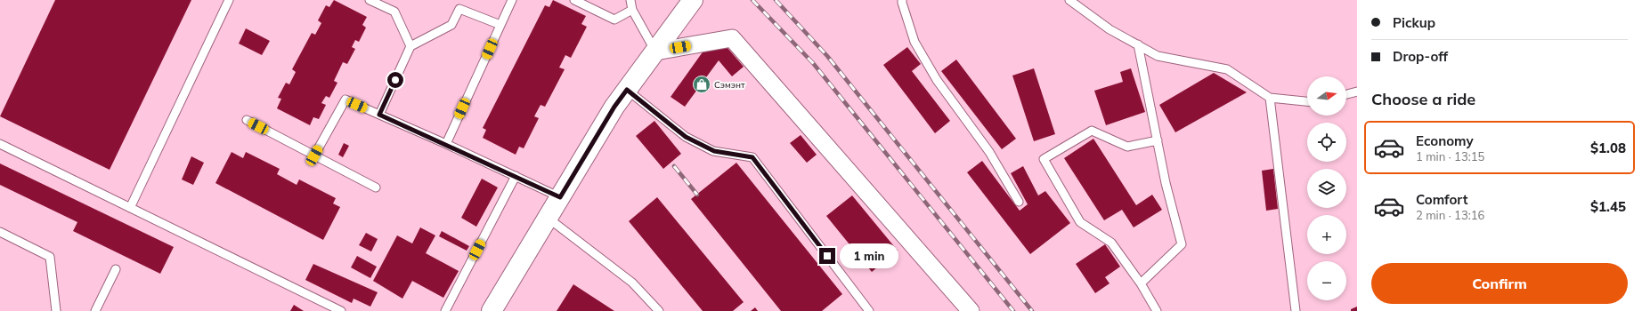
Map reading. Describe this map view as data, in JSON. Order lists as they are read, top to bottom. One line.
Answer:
{"places":{"shop":["Сэмэнт"]},"north":"right","page":{"banner":["Pickup","Drop-off"],"map_buttons":["+","−"],"heading":"Choose a ride","list":[{"name":"Economy","note":"1 min · 13:15","value":"$1.08"},{"name":"Comfort","note":"2 min · 13:16","value":"$1.45"}],"bubble":"1 min","buttons":"Confirm"}}
